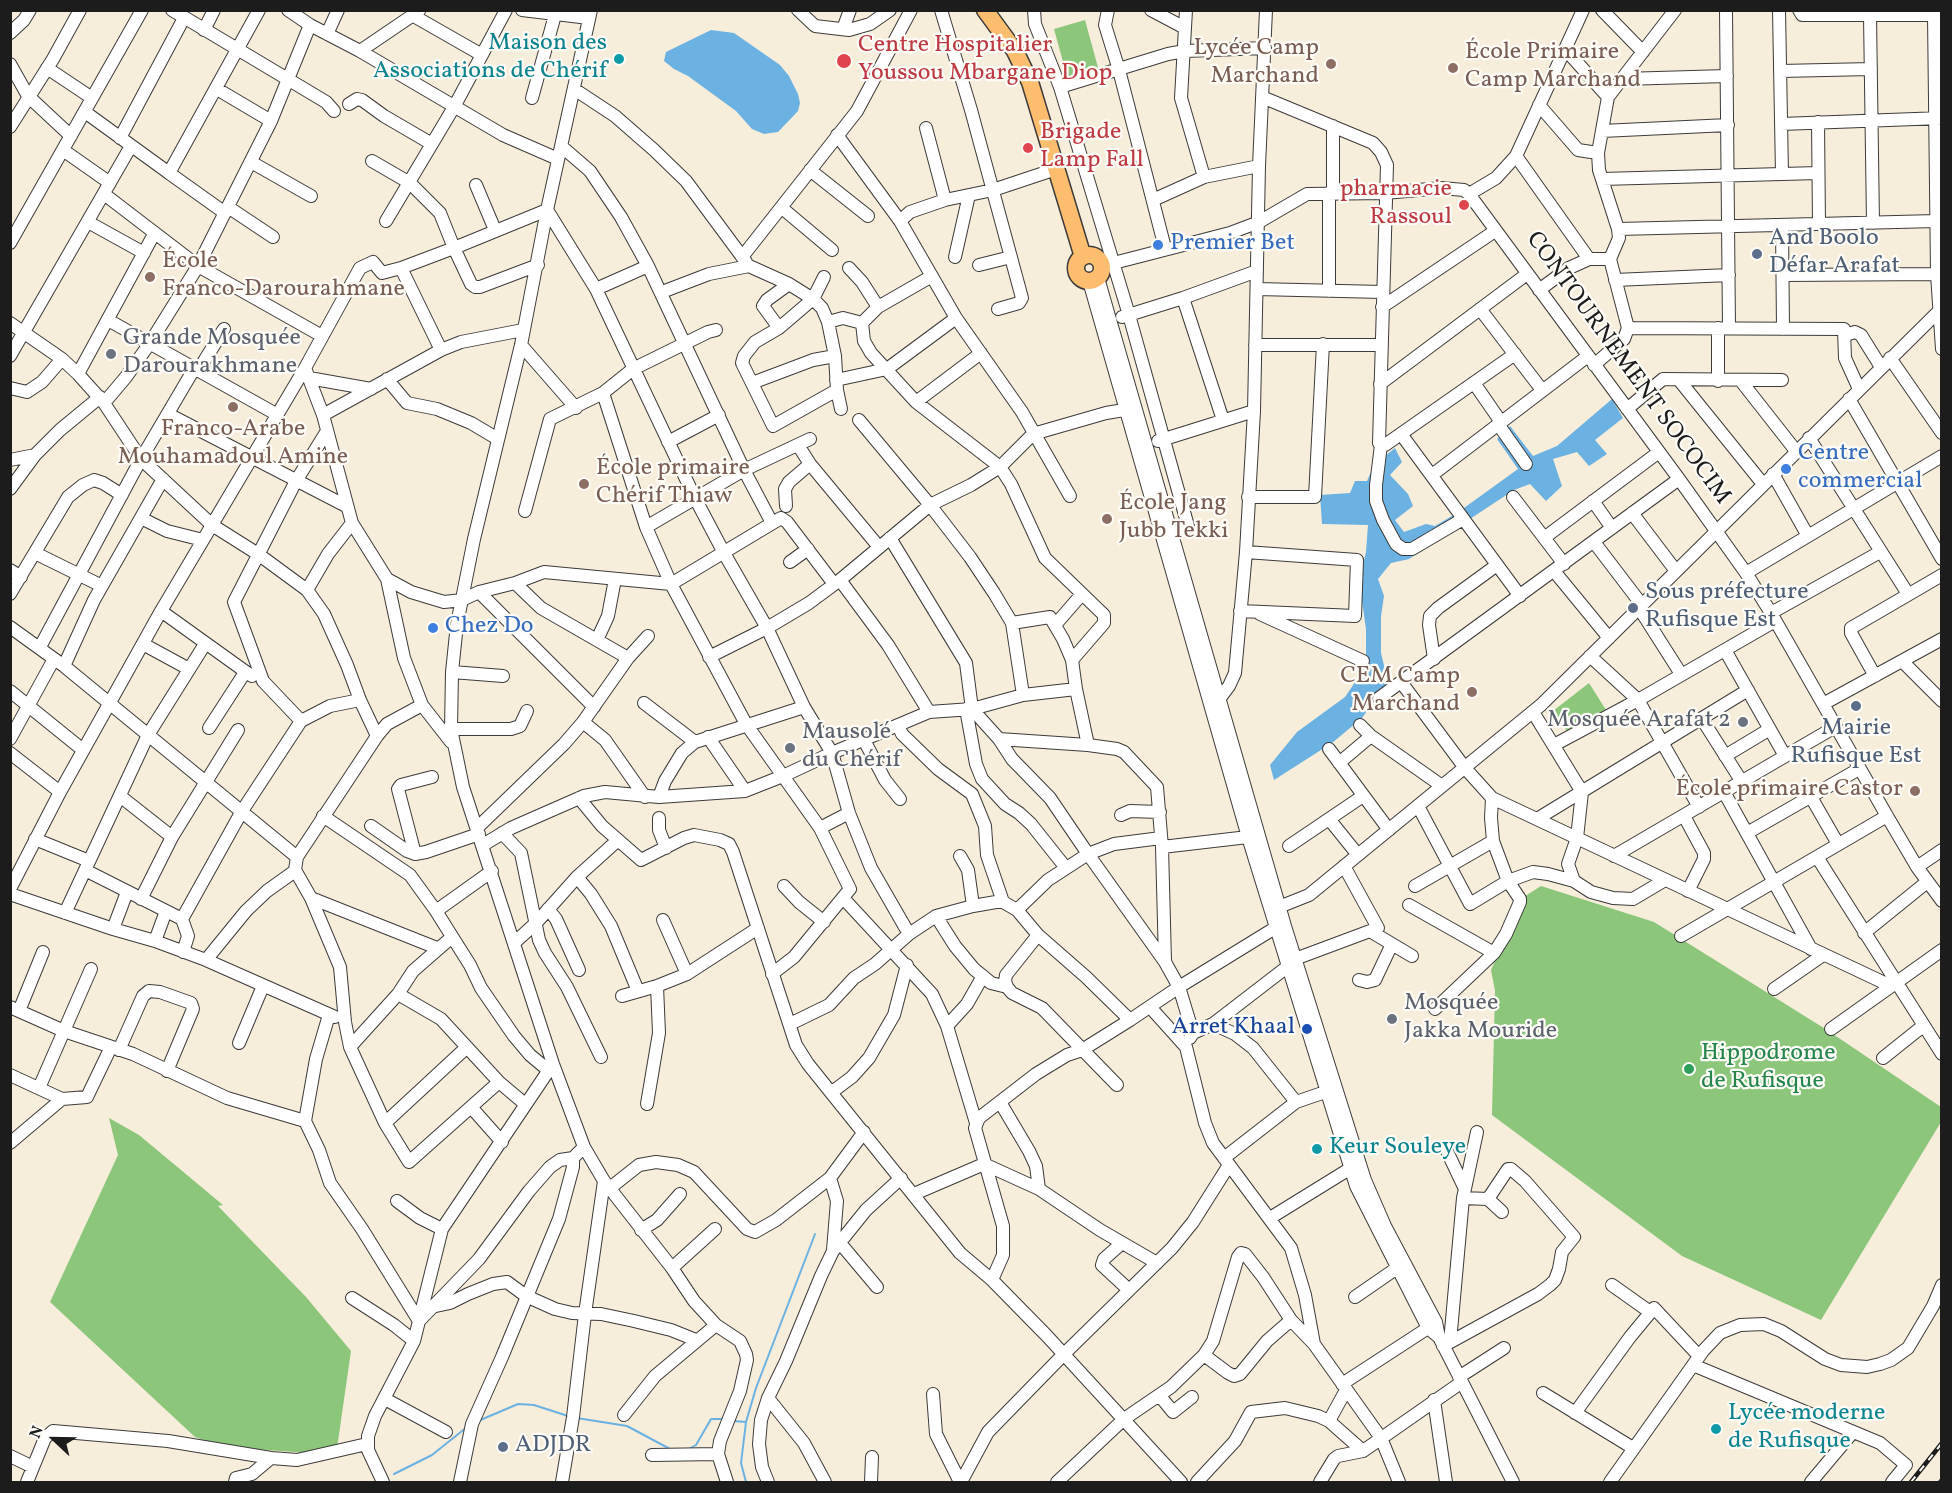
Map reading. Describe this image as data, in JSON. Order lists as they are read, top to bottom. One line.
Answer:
{"streets":{"street":["CONTOURNEMENT SOCOCIM"]},"places":["Maison des Associations de Chérif","Centre Hospitalier Youssou Mbargane Diop","Lycée Camp Marchand","École Primaire Camp Marchand","Brigade Lamp Fall","pharmacie Rassoul","Premier Bet","And Boolo Défar Arafat","École Franco-Darourahmane","Grande Mosquée Darourakhmane","Franco-Arabe Mouhamadoul Amine","Centre commercial","École primaire Chérif Thiaw","École Jang Jubb Tekki","Sous préfecture Rufisque Est","Chez Do","CEM Camp Marchand","Mairie Rufisque Est","Mosquée Arafat 2","Mausolé du Chérif","École primaire Castor","Mosquée Jakka Mouride","Arret Khaal","Hippodrome de Rufisque","Keur Souleye","Lycée moderne de Rufisque","ADJDR"],"north":"left"}
